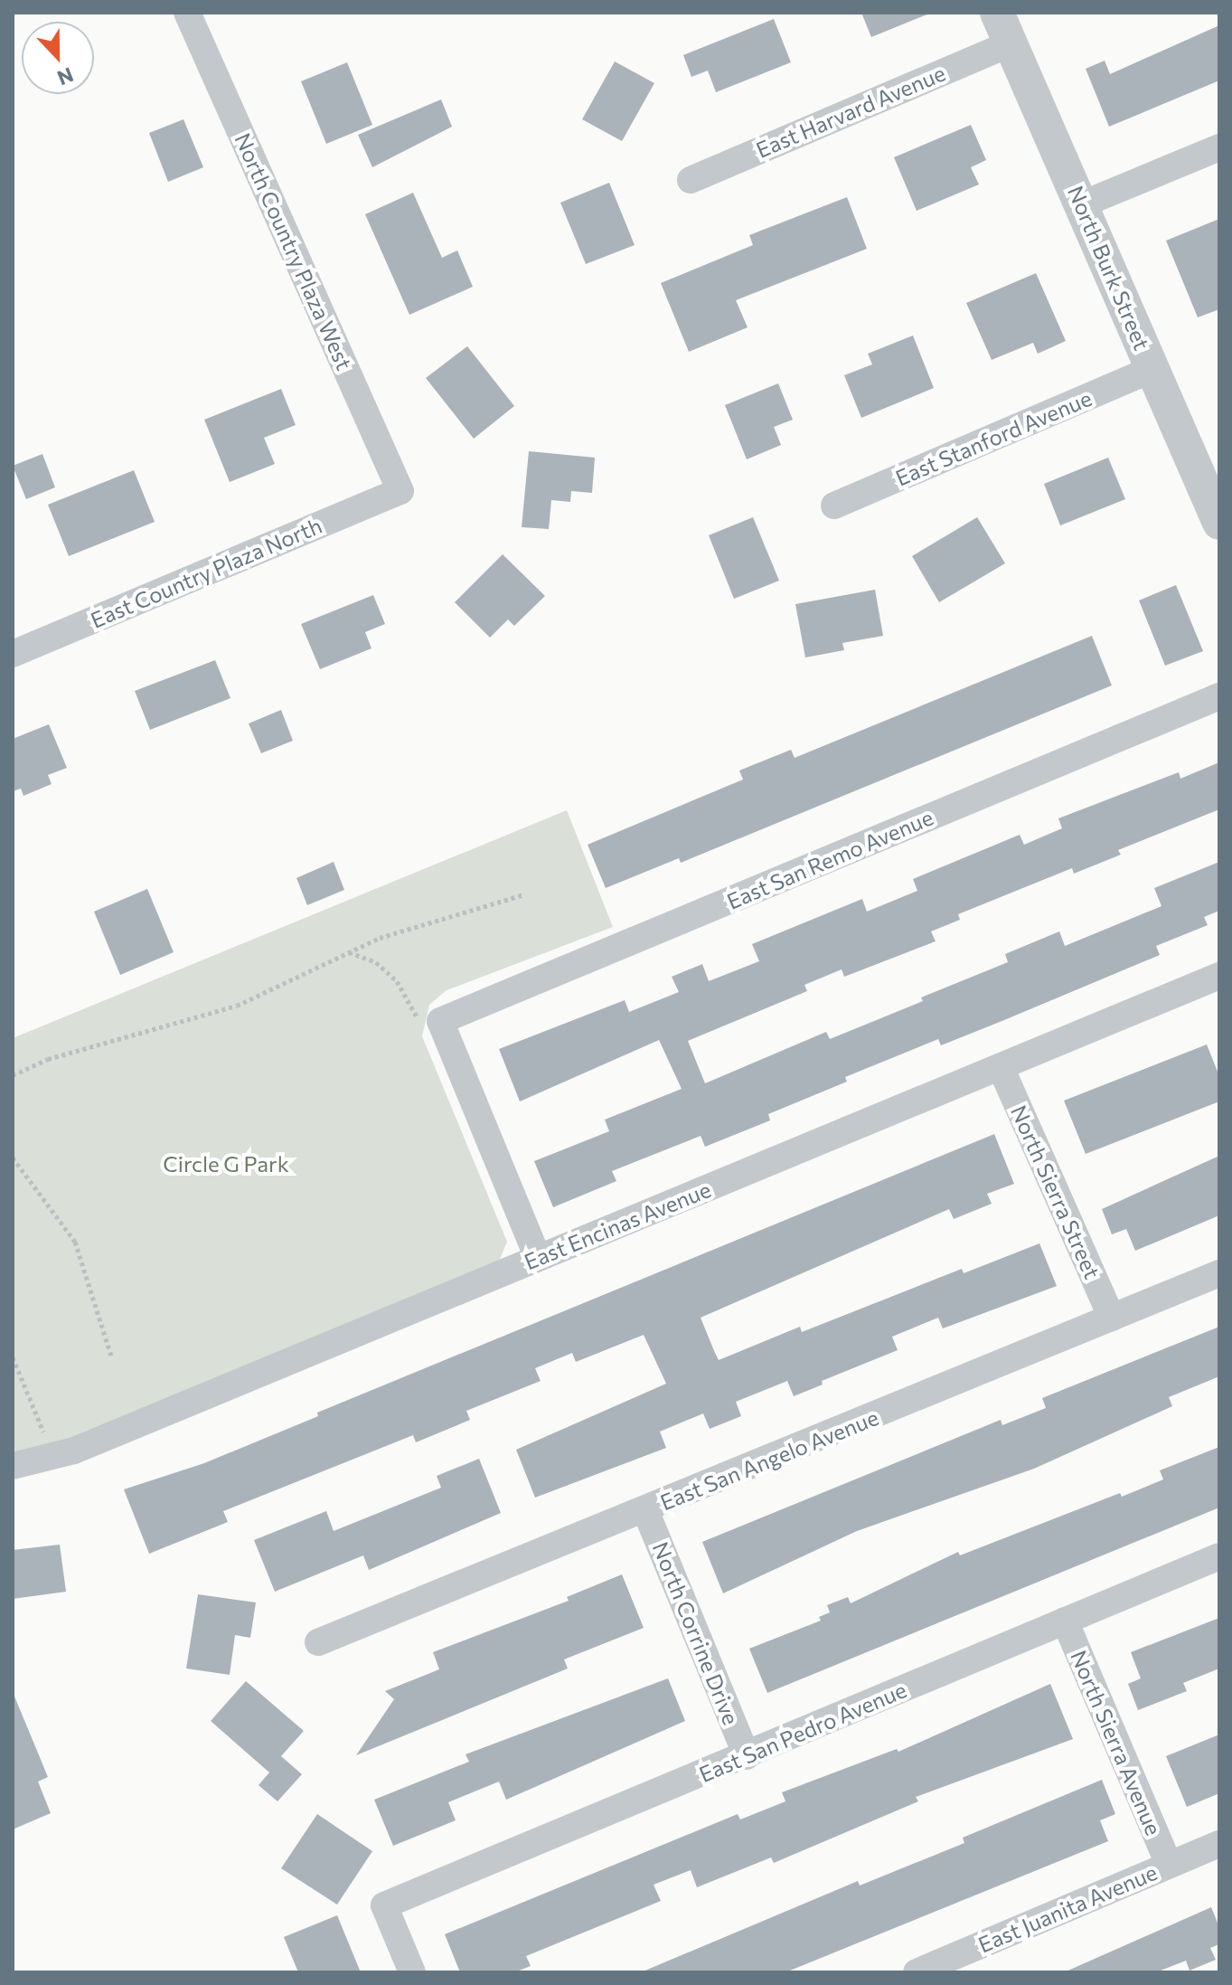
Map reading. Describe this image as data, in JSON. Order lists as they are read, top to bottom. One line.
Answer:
{"streets":{"street":["East Harvard Avenue","North Country Plaza West","North Burk Street","East Stanford Avenue","East Country Plaza North","East San Remo Avenue","North Sierra Street","East Encinas Avenue","East San Angelo Avenue","North Corrine Drive","East San Pedro Avenue","North Sierra Avenue","East Juanita Avenue"]},"crossings":[["East Harvard Avenue","North Burk Street"],["North Country Plaza West","East Country Plaza North"],["North Burk Street","East Stanford Avenue"],["North Sierra Street","East Encinas Avenue"],["North Sierra Street","East San Angelo Avenue"],["East San Angelo Avenue","North Corrine Drive"],["North Corrine Drive","East San Pedro Avenue"],["East San Pedro Avenue","North Sierra Avenue"],["North Sierra Avenue","East Juanita Avenue"]],"parks":["Circle G Park"],"north":"bottom"}
